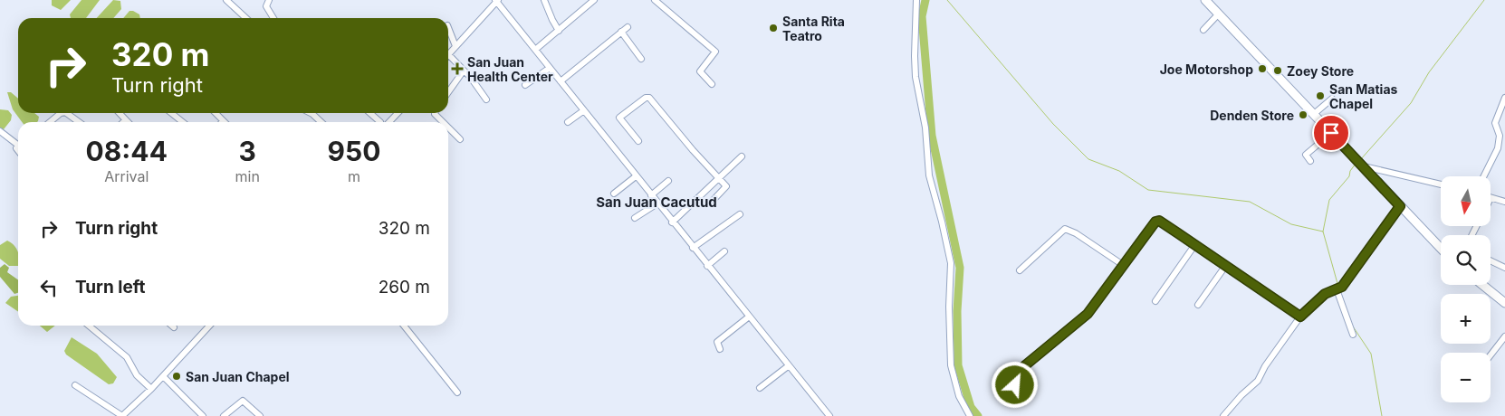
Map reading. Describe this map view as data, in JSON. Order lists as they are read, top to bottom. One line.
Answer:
{"districts":["San Juan Cacutud"],"places":{"other":["Santa Rita Teatro","Joe Motorshop","Zoey Store","San Matias Chapel","Denden Store","San Juan Chapel"],"health":["San Juan Health Center"]},"north":"bottom","page":{"turn":["320 m","Turn right"],"eta":["08:44","Arrival","3","min","950","m"],"map_buttons":["+","−"],"list":[{"name":"Turn right","value":"320 m"},{"name":"Turn left","value":"260 m"}]}}
